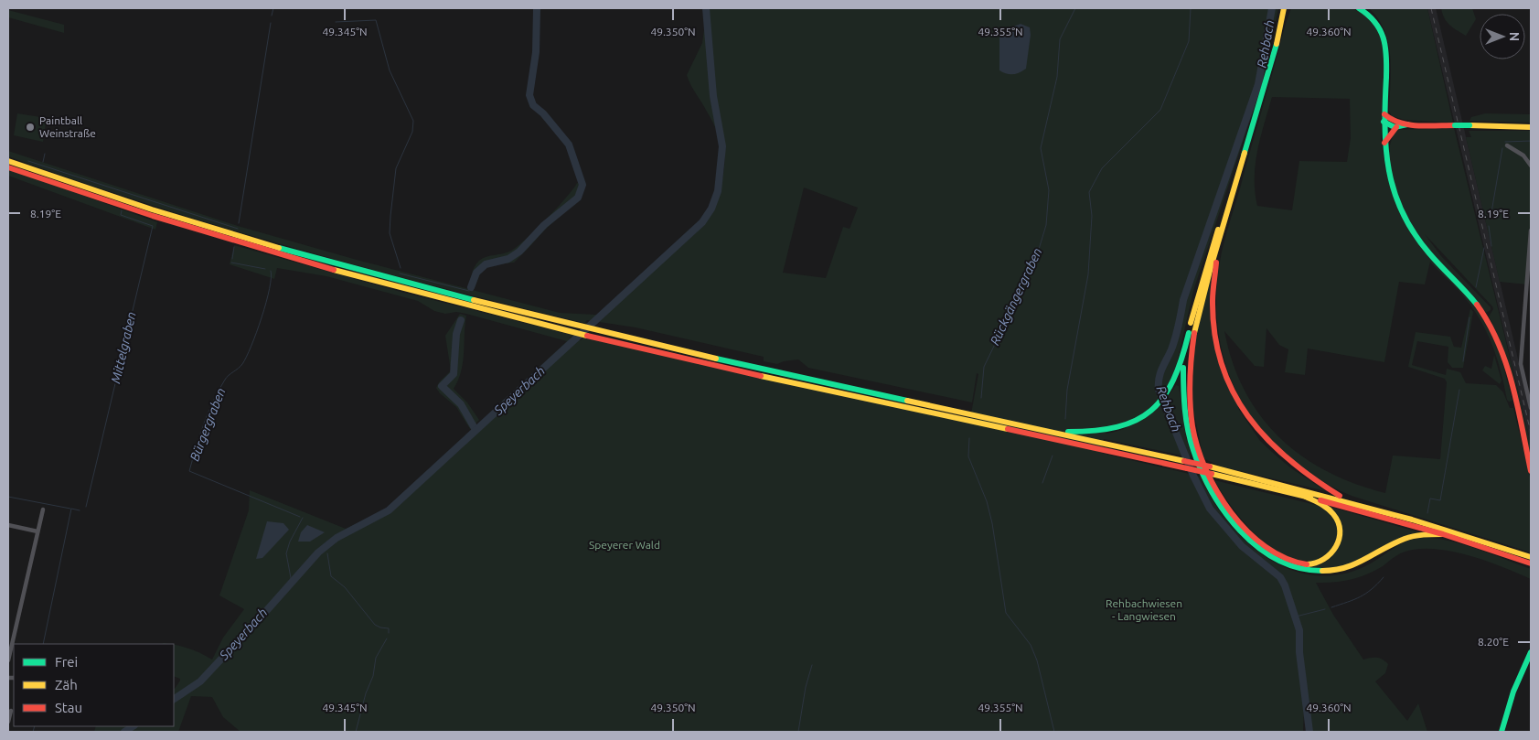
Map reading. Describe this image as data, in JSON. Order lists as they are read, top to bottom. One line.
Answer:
{"water":["Rehbach","Rückgängergraben","Mittelgraben","Speyerbach","Bürgergraben"],"parks":["Speyerer Wald","Rehbachwiesen - Langwiesen"],"places":["Paintball Weinstraße"],"legend":["Frei","Zäh","Stau"],"north":"right","coordinates":["49.345°N","49.350°N","49.355°N","49.360°N","8.19°E","8.20°E"]}
